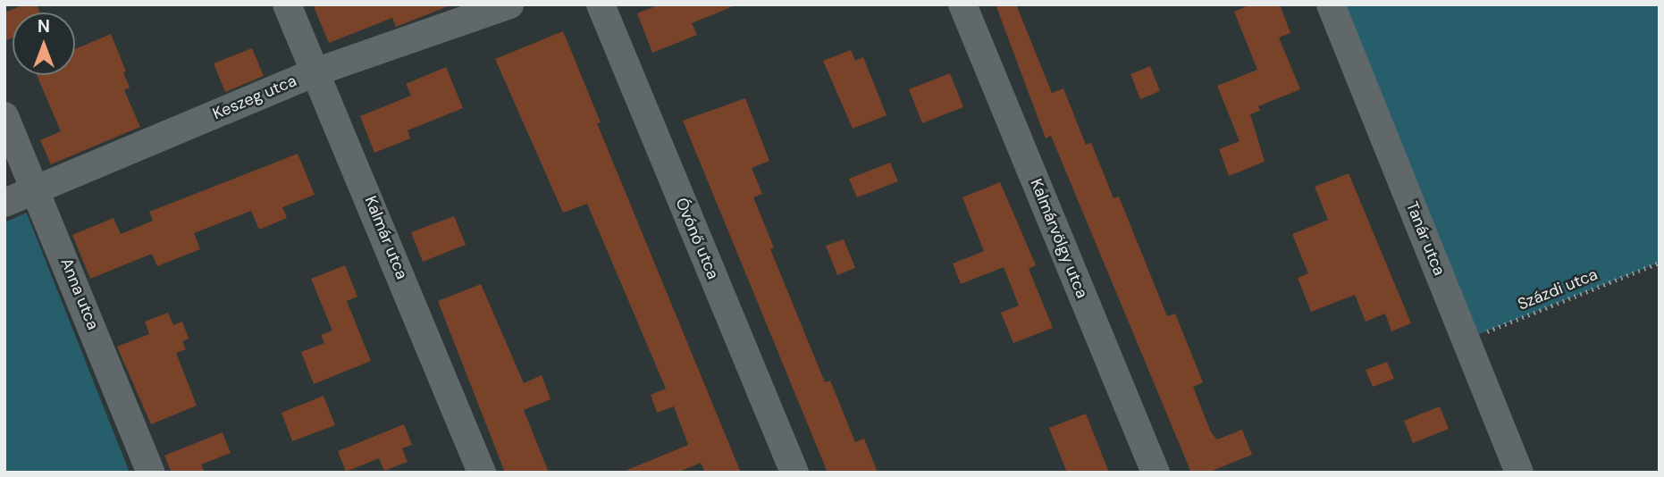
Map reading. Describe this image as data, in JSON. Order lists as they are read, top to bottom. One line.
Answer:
{"streets":{"street":["Keszeg utca","Kalmár utca","Óvónő utca","Kalmárvölgy utca","Tanár utca","Anna utca"],"path":["Százdi utca"]},"crossings":[["Keszeg utca","Kalmár utca"],["Keszeg utca","Anna utca"],["Tanár utca","Százdi utca"]],"north":"top"}
